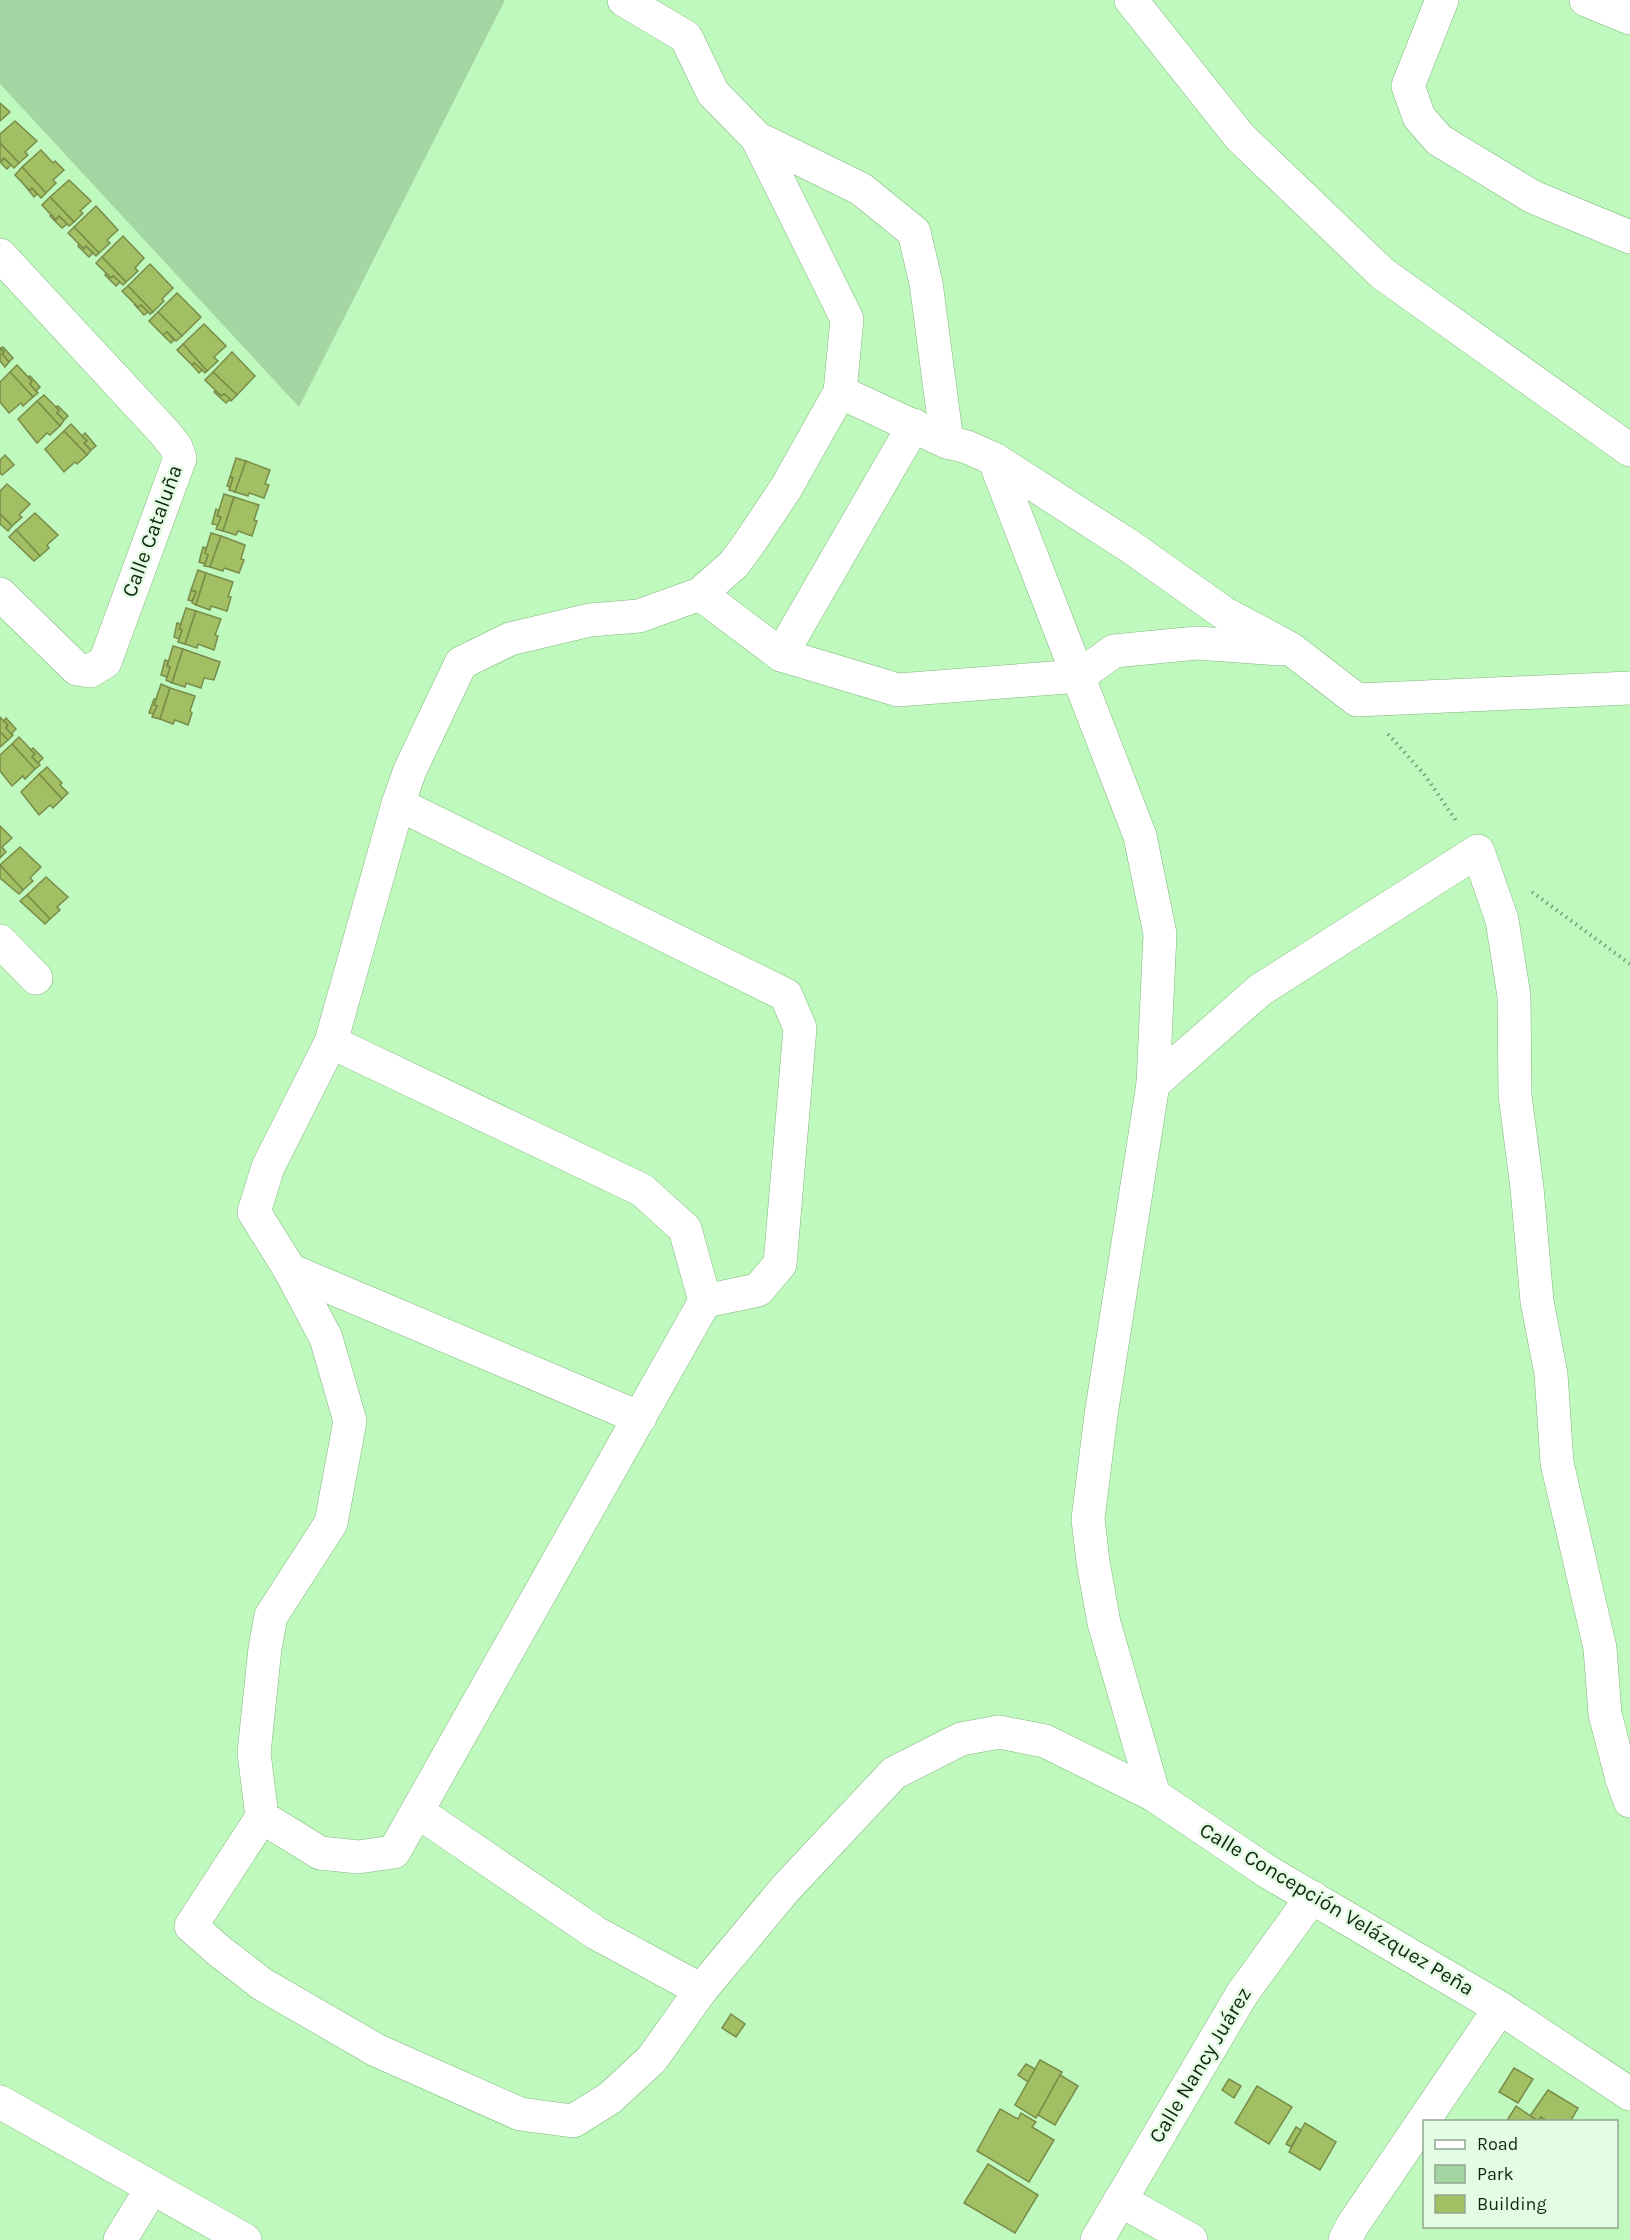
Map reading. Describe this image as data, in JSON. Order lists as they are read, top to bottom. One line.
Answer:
{"streets":{"street":["Calle Cataluña","Calle Concepción Velázquez Peña","Calle Nancy Juárez"]},"crossings":[["Calle Concepción Velázquez Peña","Calle Nancy Juárez"]],"legend":["Road","Park","Building"]}
